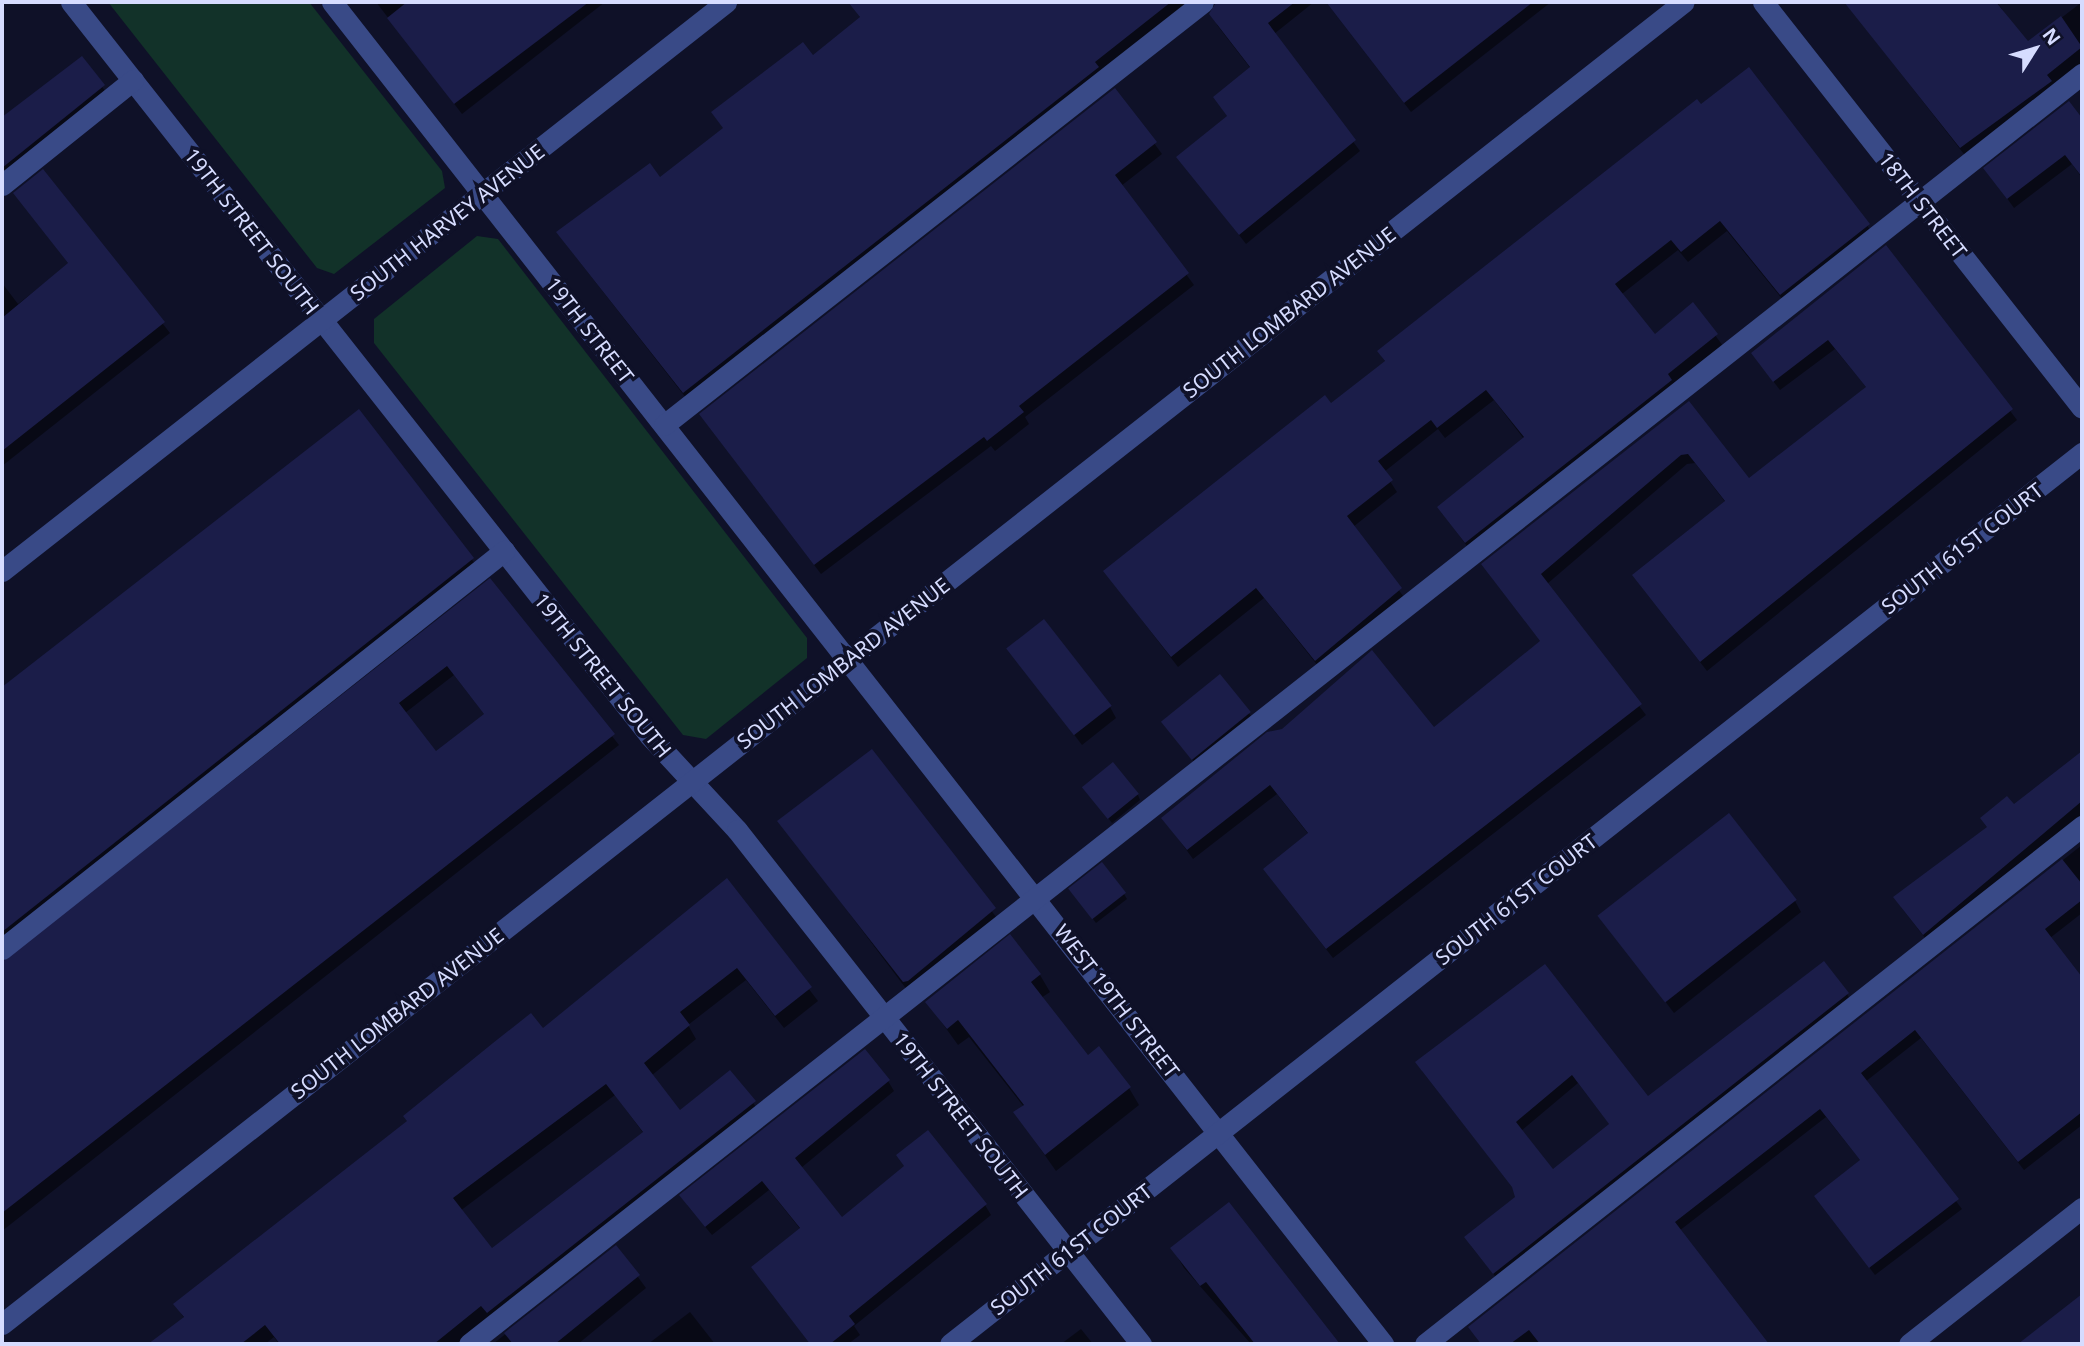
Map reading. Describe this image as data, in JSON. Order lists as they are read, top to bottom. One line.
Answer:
{"streets":{"street":["18TH STREET","SOUTH HARVEY AVENUE","19TH STREET SOUTH","SOUTH LOMBARD AVENUE","19TH STREET","SOUTH 61ST COURT","WEST 19TH STREET"]},"crossings":[["SOUTH HARVEY AVENUE","19TH STREET SOUTH"],["SOUTH HARVEY AVENUE","19TH STREET"],["19TH STREET SOUTH","SOUTH LOMBARD AVENUE"],["19TH STREET SOUTH","SOUTH 61ST COURT"],["SOUTH LOMBARD AVENUE","19TH STREET"],["SOUTH LOMBARD AVENUE","WEST 19TH STREET"],["19TH STREET","WEST 19TH STREET"],["SOUTH 61ST COURT","WEST 19TH STREET"]],"north":"top right"}
